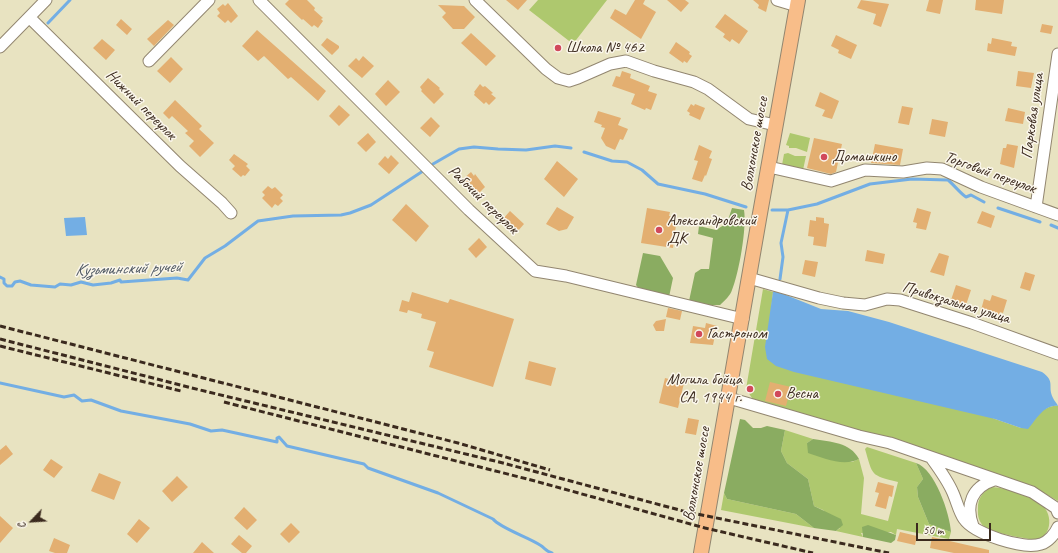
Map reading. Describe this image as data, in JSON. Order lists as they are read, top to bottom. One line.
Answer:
{"streets":{"main road":["Волхонское шоссе"],"street":["Нижний переулок","Парковая улица","Торговый переулок","Рабочий переулок","Привокзальная улица"]},"crossings":[["Парковая улица","Торговый переулок"],["Волхонское шоссе","Торговый переулок"],["Волхонское шоссе","Рабочий переулок"],["Волхонское шоссе","Привокзальная улица"]],"water":["Кузьминский ручей"],"places":["Школа № 462","Домашкино","Александровский ДК","Гастроном","Могила бойца СА, 1944 г.","Весна"],"scale_bar":"50 m","north":"bottom left"}
